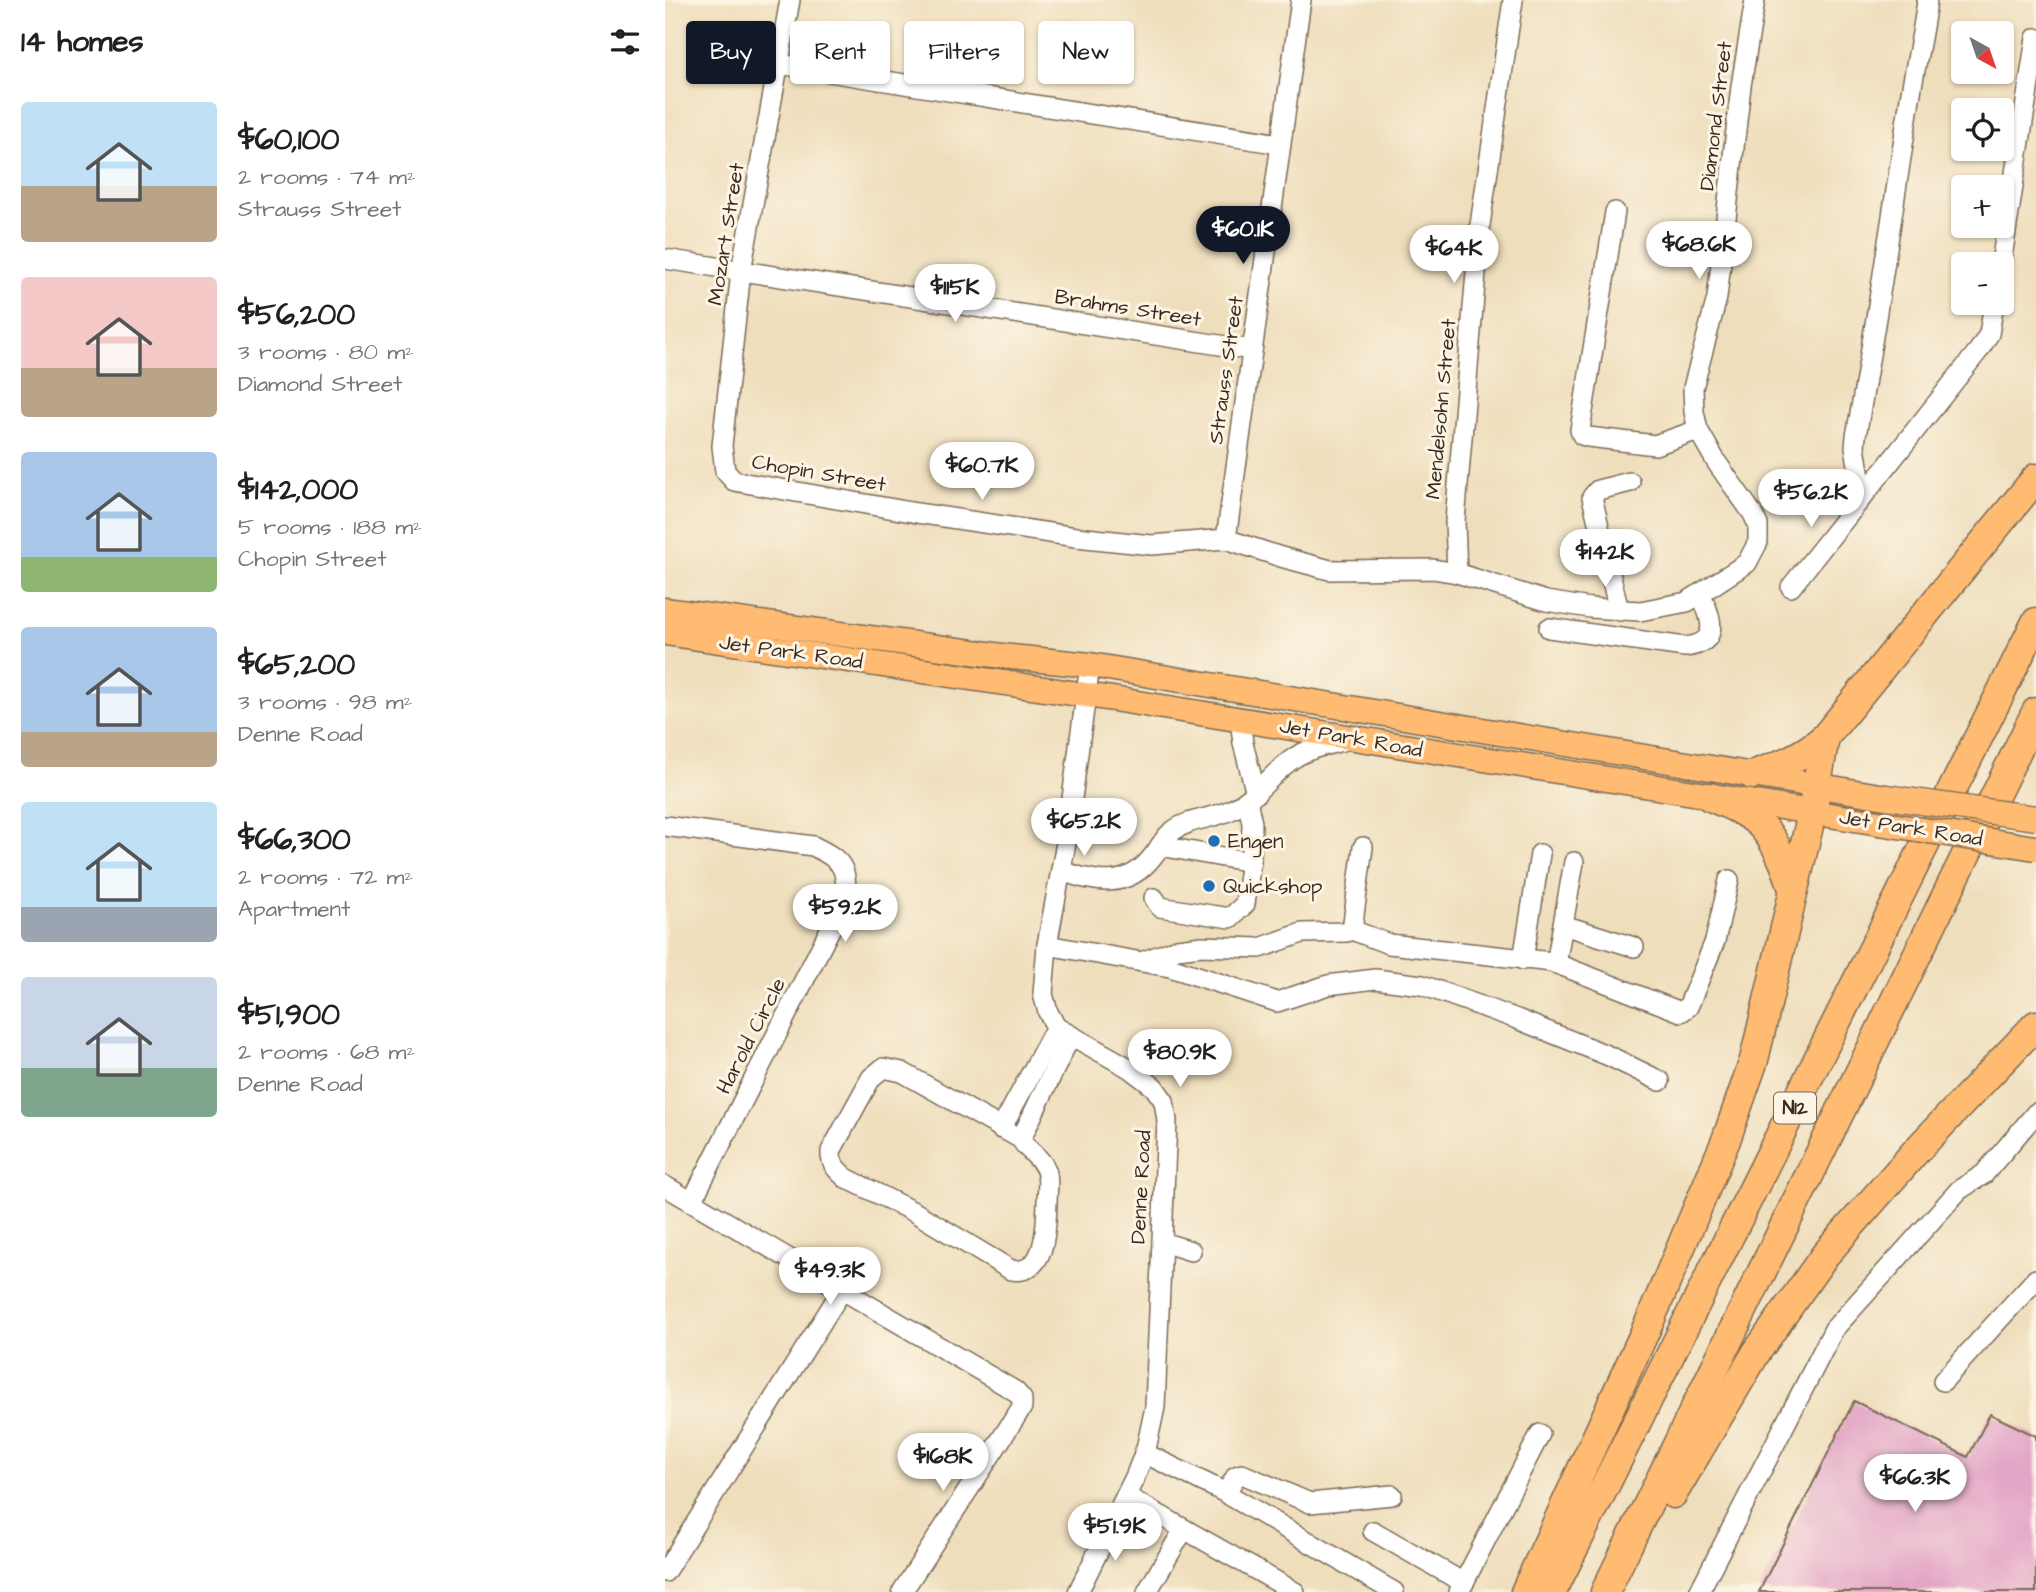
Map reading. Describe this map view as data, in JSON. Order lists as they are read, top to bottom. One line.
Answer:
{"streets":{"highway":["N12"],"main road":["Jet Park Road"],"street":["Diamond Street","Mozart Street","Brahms Street","Strauss Street","Mendelsohn Street","Chopin Street","Harold Circle","Denne Road"]},"crossings":[["Diamond Street","Chopin Street"],["Mozart Street","Brahms Street"],["Mozart Street","Chopin Street"],["Brahms Street","Strauss Street"],["Strauss Street","Chopin Street"],["Mendelsohn Street","Chopin Street"]],"places":["Engen","Quickshop"],"north":"bottom right","page":{"heading":"14 homes","map_buttons":["+","−"],"chip":["Buy","Rent","Filters","New"],"list":[{"name":"$60,100","note":"2 rooms · 74 m² · Strauss Street"},{"name":"$56,200","note":"3 rooms · 80 m² · Diamond Street"},{"name":"$142,000","note":"5 rooms · 188 m² · Chopin Street"},{"name":"$65,200","note":"3 rooms · 98 m² · Denne Road"},{"name":"$66,300","note":"2 rooms · 72 m² · Apartment"},{"name":"$51,900","note":"2 rooms · 68 m² · Denne Road"}],"price":["$60.1K","$68.6K","$64K","$115K","$60.7K","$56.2K","$142K","$65.2K","$59.2K","$80.9K","$49.3K","$168K","$66.3K","$51.9K"]}}
